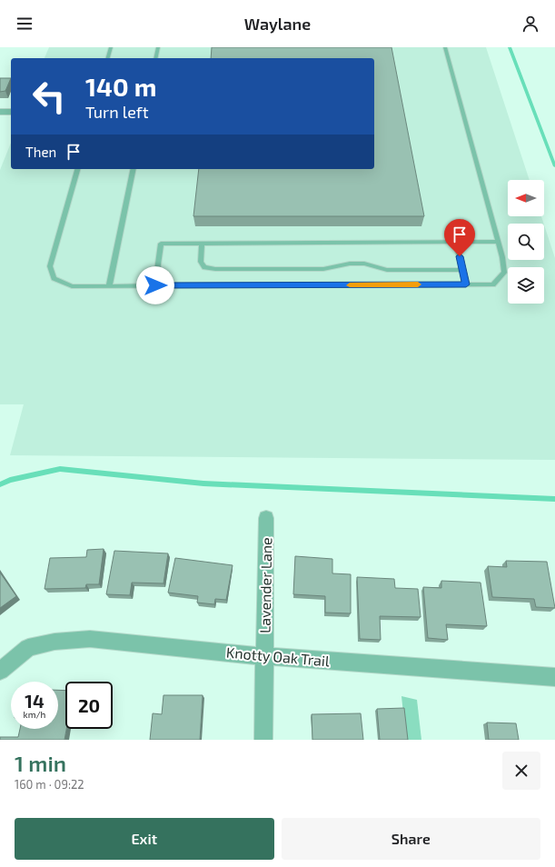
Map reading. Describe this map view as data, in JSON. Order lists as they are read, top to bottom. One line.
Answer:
{"streets":{"street":["Lavender Lane","Knotty Oak Trail"]},"crossings":[["Lavender Lane","Knotty Oak Trail"]],"north":"left","page":{"header":"Waylane","turn":["140 m","Turn left"],"then":"Then","speed":"14 km/h","limit":"20","heading":["1 min","160 m · 09:22"],"buttons":["Exit","Share"]}}
